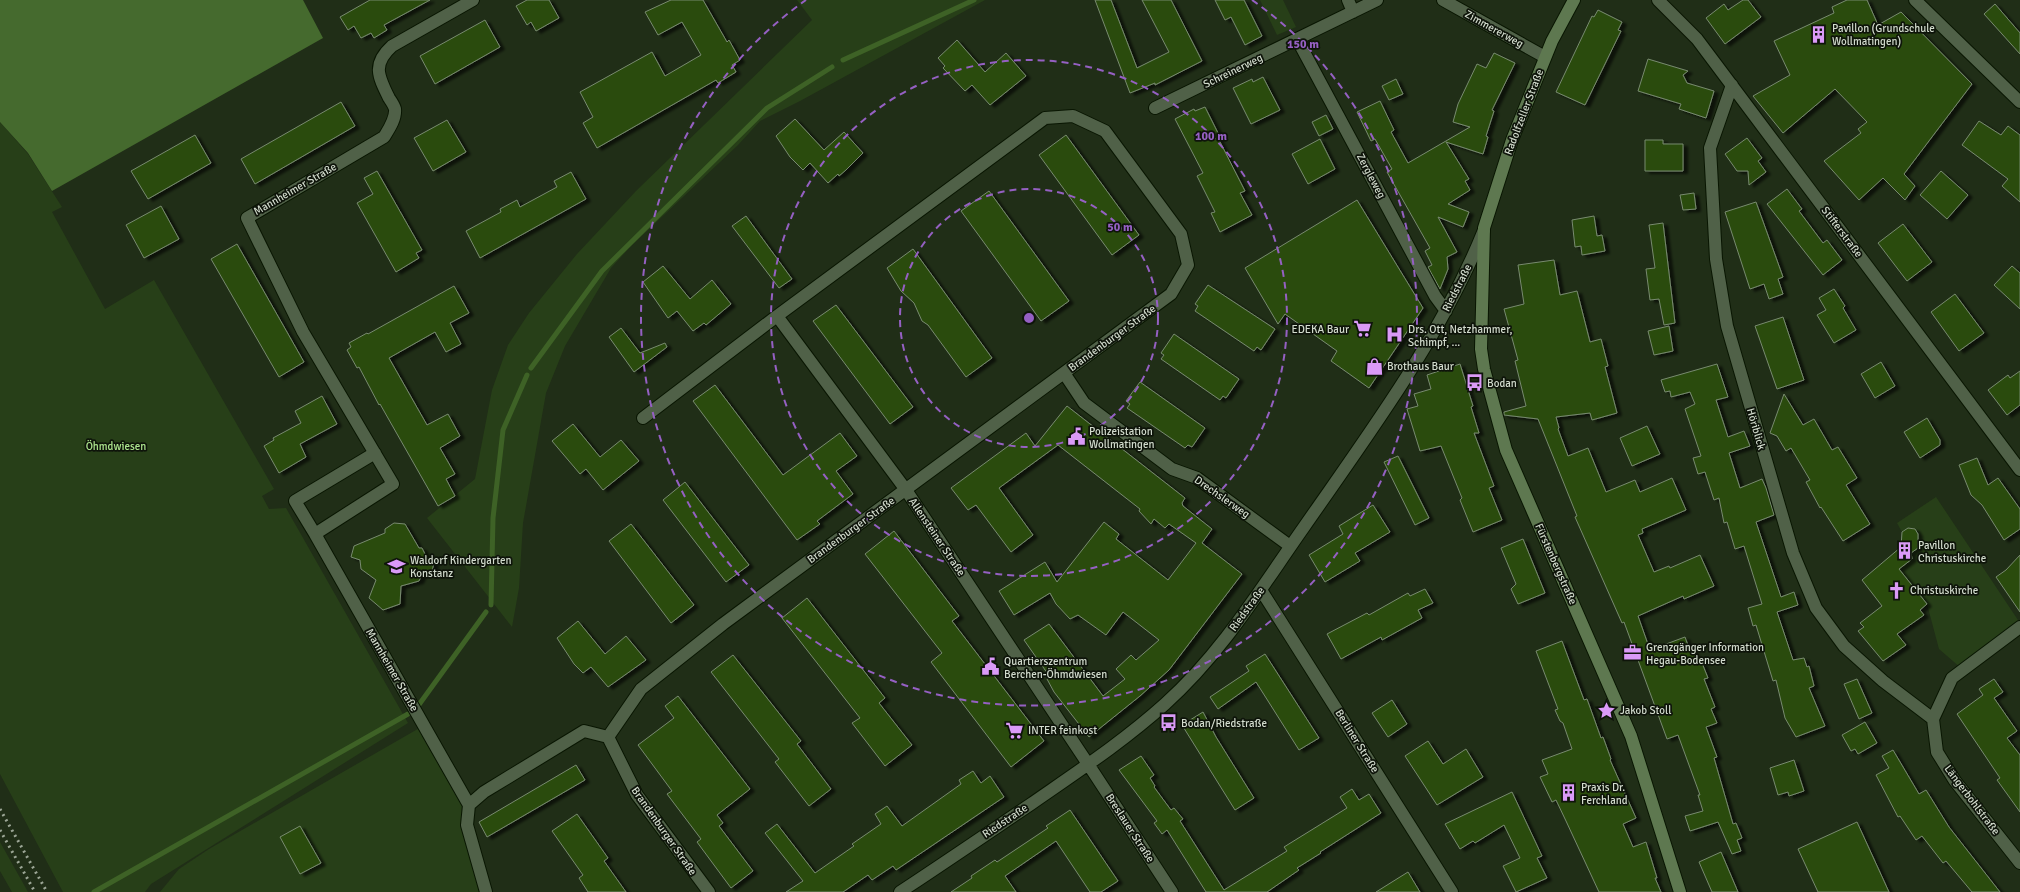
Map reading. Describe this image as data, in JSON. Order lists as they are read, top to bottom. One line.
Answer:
{"streets":{"main road":["Radolfzeller Straße","Fürstenbergstraße"],"street":["Zimmererweg","Schreinerweg","Zergleweg","Mannheimer Straße","Stifterstraße","Riedstraße","Brandenburger Straße","Höriblick","Drechslerweg","Allensteiner Straße","Berliner Straße","Längerbohlstraße","Breslauer Straße"]},"crossings":[["Zimmererweg","Radolfzeller Straße"],["Schreinerweg","Zergleweg"],["Radolfzeller Straße","Riedstraße"],["Radolfzeller Straße","Fürstenbergstraße"],["Zergleweg","Riedstraße"],["Stifterstraße","Höriblick"],["Riedstraße","Drechslerweg"],["Riedstraße","Allensteiner Straße"],["Riedstraße","Fürstenbergstraße"],["Riedstraße","Berliner Straße"],["Riedstraße","Breslauer Straße"],["Brandenburger Straße","Drechslerweg"],["Brandenburger Straße","Allensteiner Straße"],["Höriblick","Längerbohlstraße"],["Allensteiner Straße","Breslauer Straße"]],"parks":["Öhmdwiesen"],"places":{"building":["Pavillon (Grundschule Wollmatingen)","Pavillon Christuskirche","Praxis Dr. Ferchland"],"supermarket":["EDEKA Baur","INTER feinkost"],"hospital":["Drs. Ott, Netzhammer, Schimpf, ..."],"shop":["Brothaus Baur"],"bus stop":["Bodan","Bodan/Riedstraße"],"public building":["Polizeistation Wollmatingen","Quartierszentrum Berchen-Öhmdwiesen"],"school or university":["Waldorf Kindergarten Konstanz"],"church":["Christuskirche"],"office":["Grenzgänger Information Hegau-Bodensee"],"place":["Jakob Stoll"]},"rings":["150 m","100 m","50 m"]}
